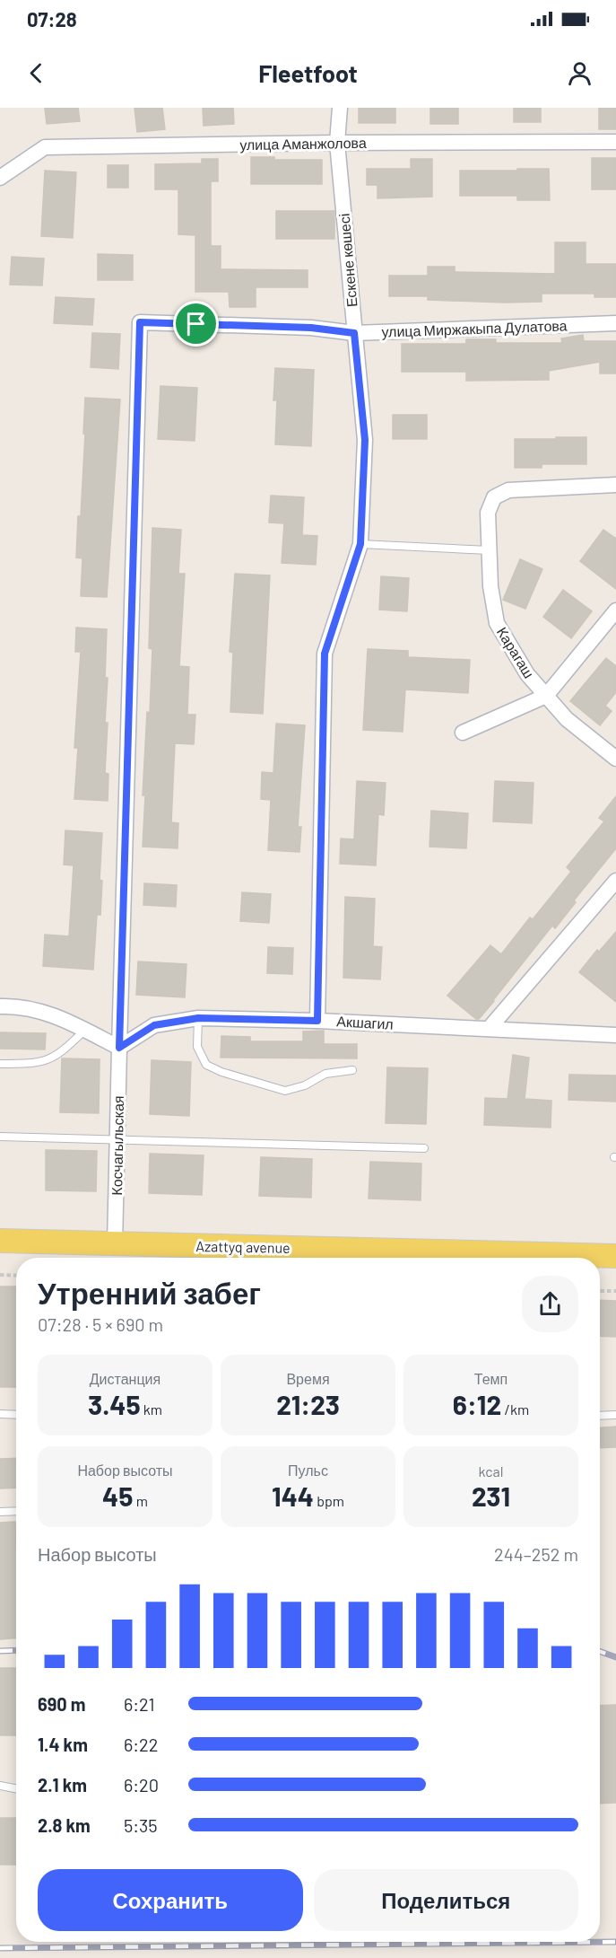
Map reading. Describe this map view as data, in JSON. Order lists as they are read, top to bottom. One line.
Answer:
{"streets":{"main road":["Azattyq avenue"],"street":["улица Аманжолова","Ескене көшесі","улица Миржакыпа Дулатова","Карагаш","Акшагил","Косчагыльская"]},"crossings":[["улица Аманжолова","Ескене көшесі"],["Ескене көшесі","улица Миржакыпа Дулатова"],["Ескене көшесі","Акшагил"],["улица Миржакыпа Дулатова","Косчагыльская"],["Акшагил","Косчагыльская"],["Косчагыльская","Azattyq avenue"]],"page":{"status":"07:28","header":"Fleetfoot","heading":["Утренний забег","07:28 · 5 × 690 m"],"stats":[["Дистанция","3.45 km"],["Время","21:23"],["Темп","6:12 /km"],["Набор высоты","45 m"],["Пульс","144 bpm"],["kcal","231"]],"chart":["Набор высоты","244–252 m"],"list":[{"name":"690 m","note":"6:21"},{"name":"1.4 km","note":"6:22"},{"name":"2.1 km","note":"6:20"},{"name":"2.8 km","note":"5:35"}],"buttons":["Сохранить","Поделиться"]}}
